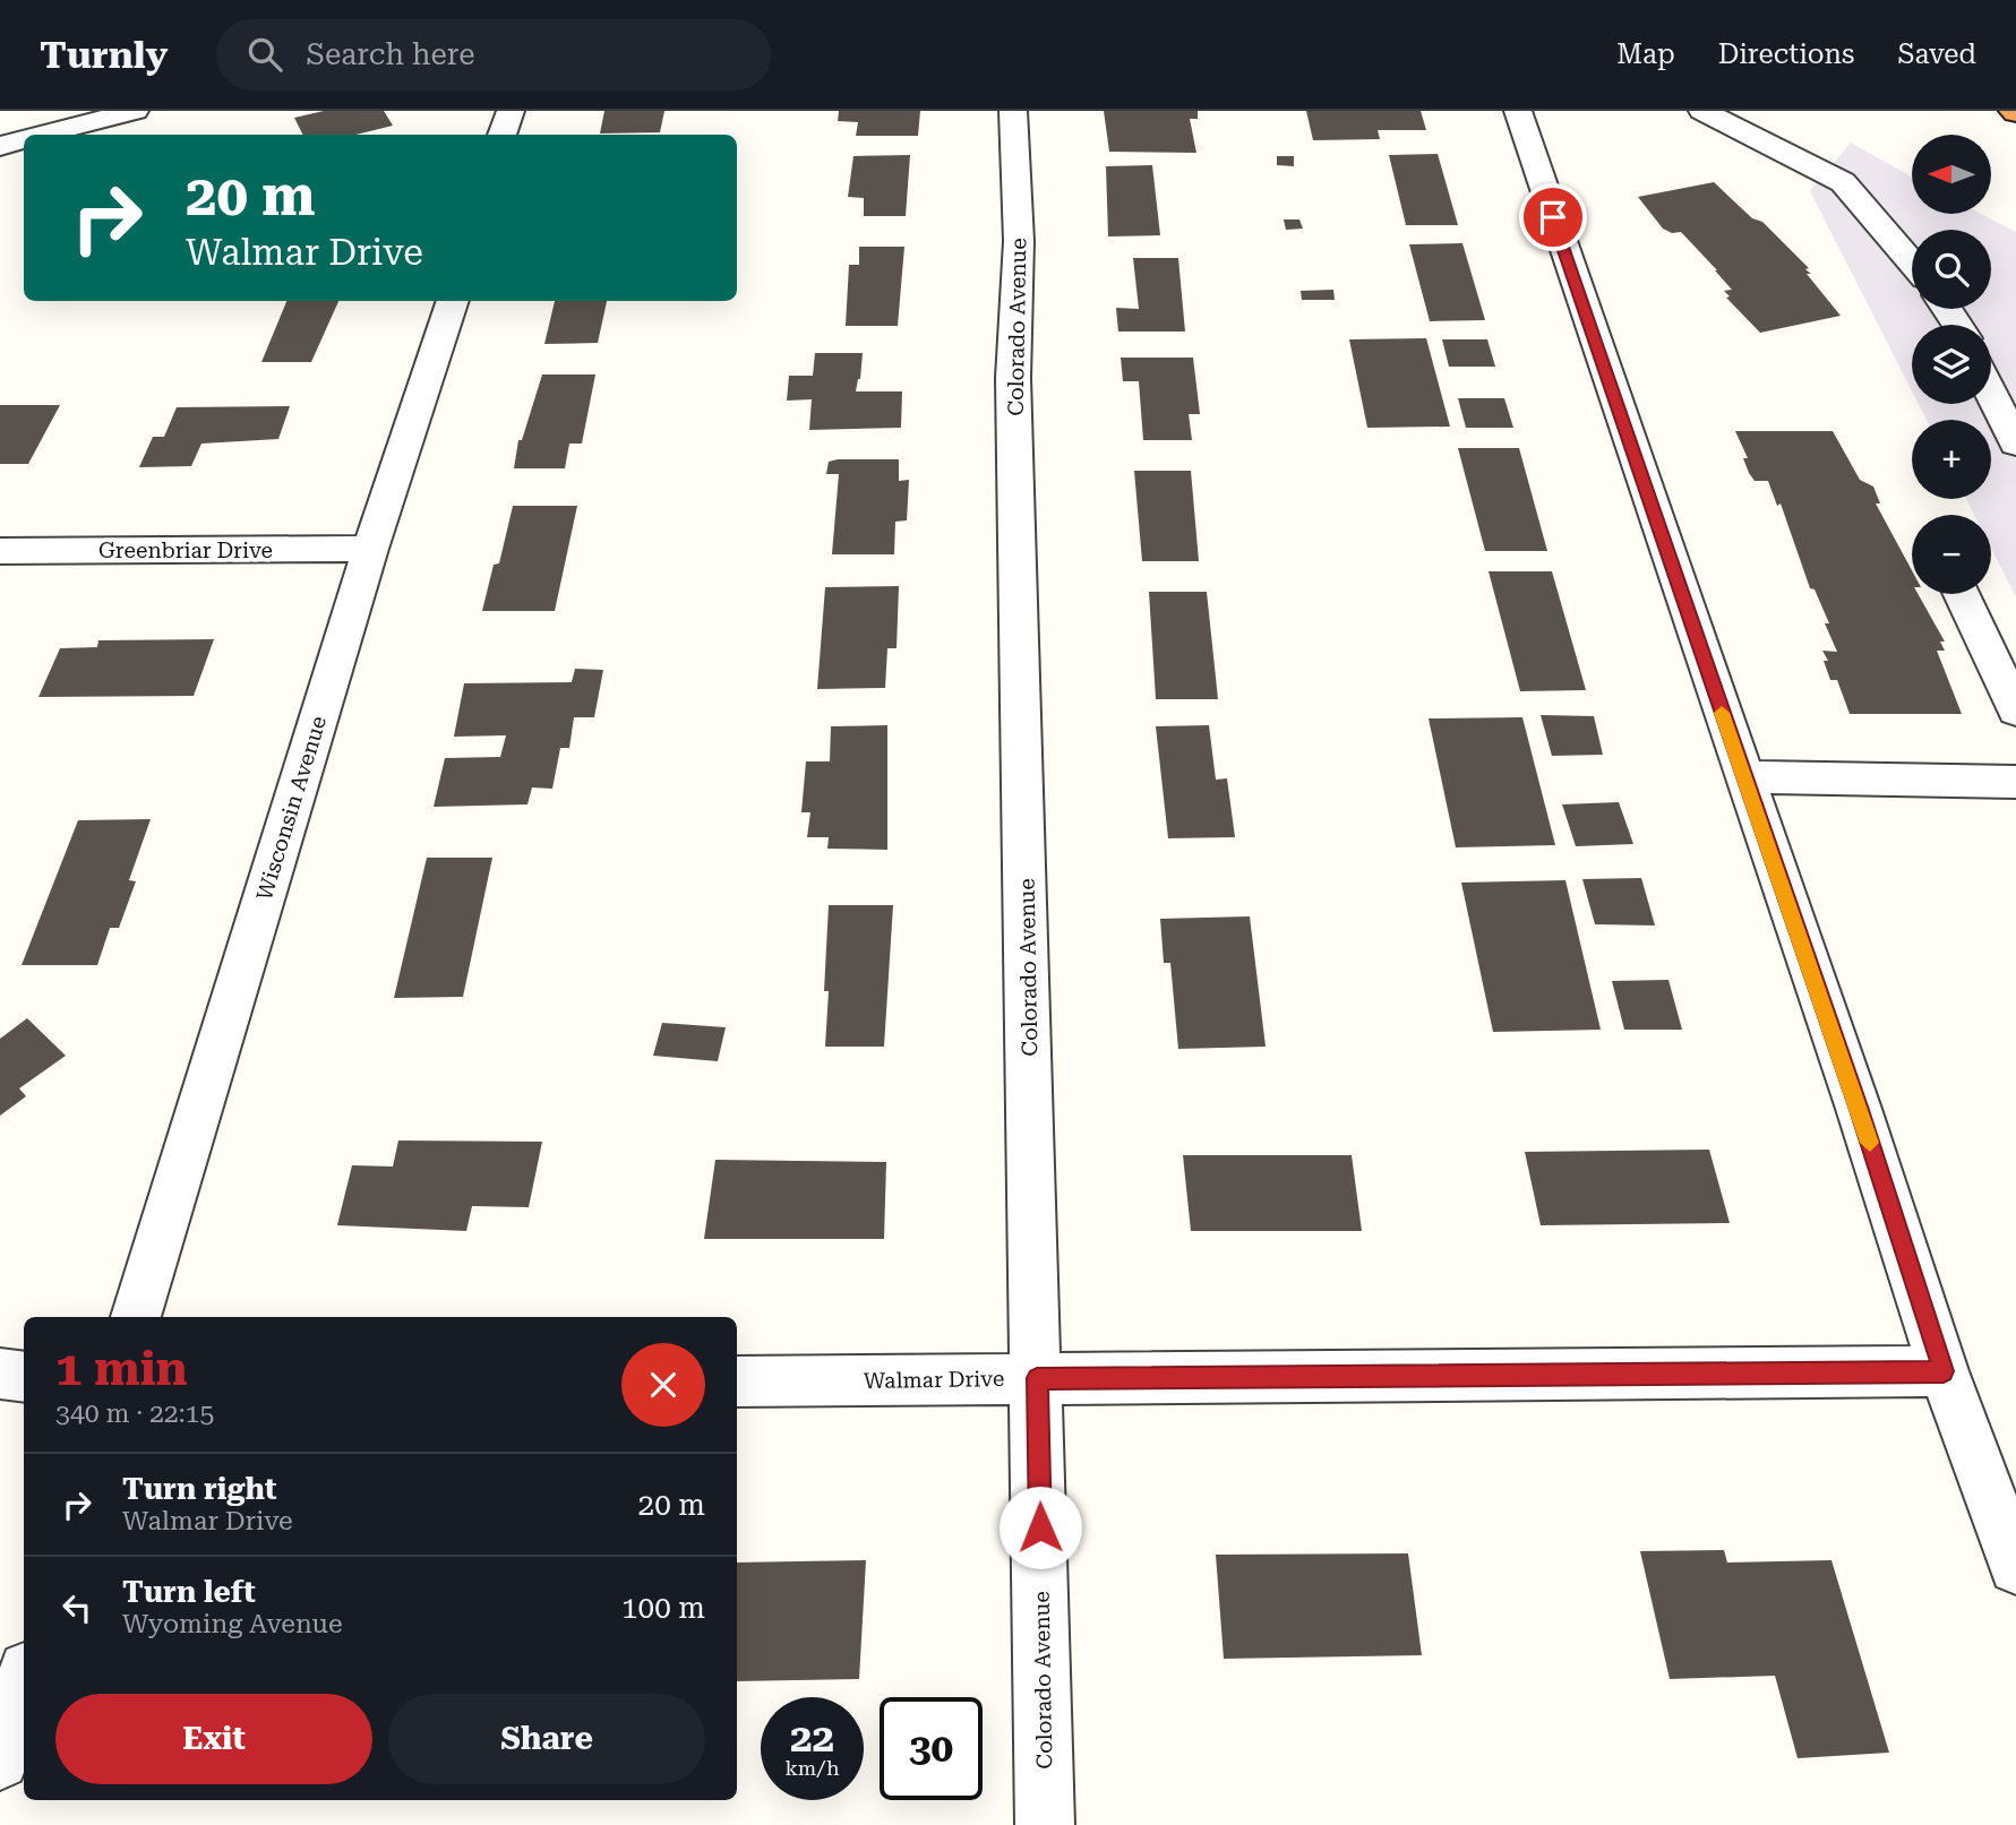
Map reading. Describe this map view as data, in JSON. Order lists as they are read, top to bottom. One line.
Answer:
{"streets":{"street":["Colorado Avenue","Greenbriar Drive","Wisconsin Avenue","Walmar Drive"]},"crossings":[["Colorado Avenue","Walmar Drive"],["Greenbriar Drive","Wisconsin Avenue"]],"north":"left","page":{"header":"Turnly","search":"Search here","nav":["Map","Directions","Saved"],"map_buttons":["+","−"],"turn":["20 m","Walmar Drive"],"heading":["1 min","340 m · 22:15"],"list":[{"name":"Turn right","note":"Walmar Drive","value":"20 m"},{"name":"Turn left","note":"Wyoming Avenue","value":"100 m"}],"buttons":["Exit","Share"],"speed":"22 km/h","limit":"30"}}
